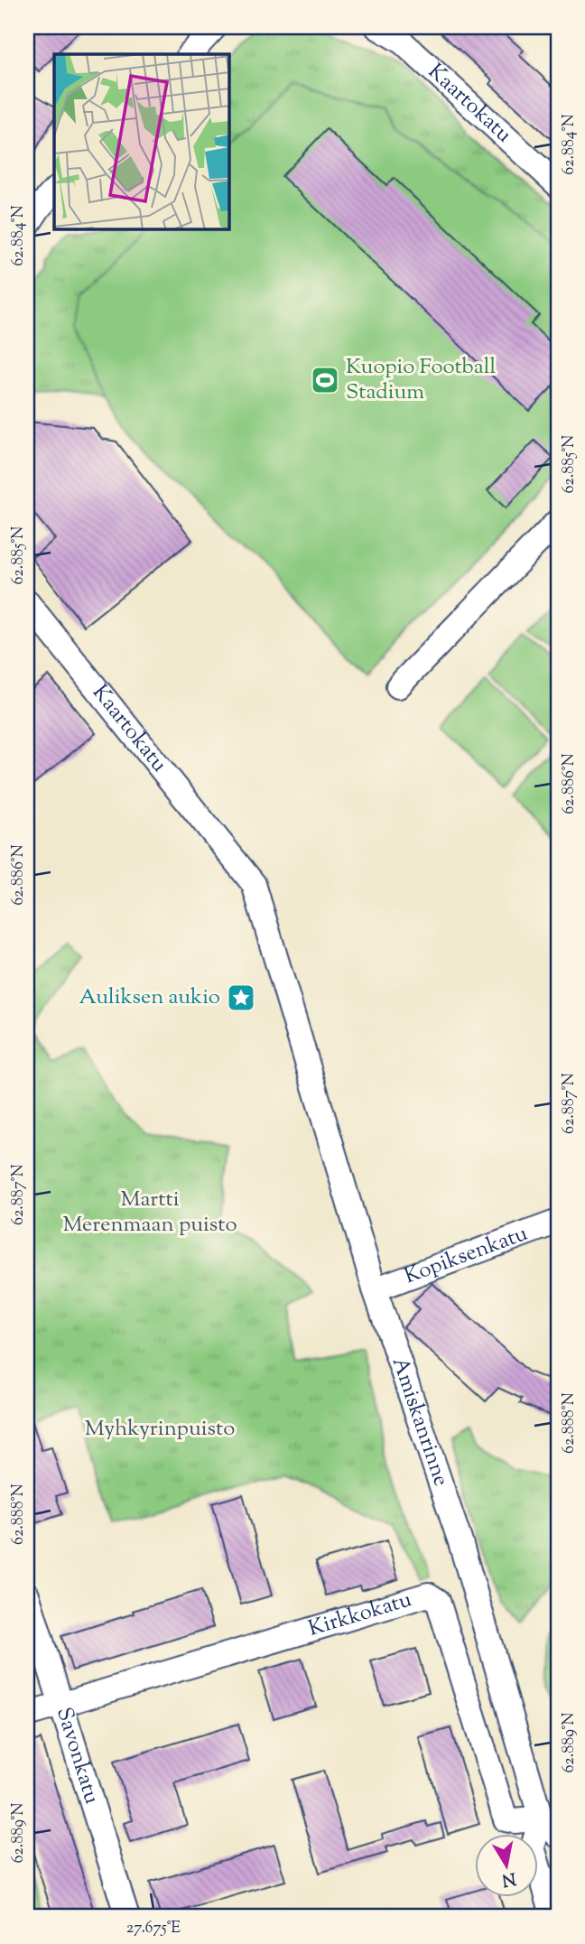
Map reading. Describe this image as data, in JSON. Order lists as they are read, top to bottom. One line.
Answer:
{"streets":{"street":["Kaartokatu","Kopiksenkatu","Amiskanrinne","Kirkkokatu","Savonkatu"]},"crossings":[["Kaartokatu","Amiskanrinne"],["Kopiksenkatu","Amiskanrinne"],["Amiskanrinne","Kirkkokatu"],["Kirkkokatu","Savonkatu"]],"parks":["Martti Merenmaan puisto","Myhkyrinpuisto"],"places":{"sports":["Kuopio Football Stadium"],"place":["Auliksen aukio"]},"north":"bottom","coordinates":["62.884°N","62.885°N","62.886°N","62.887°N","62.888°N","62.889°N","27.675°E"]}
